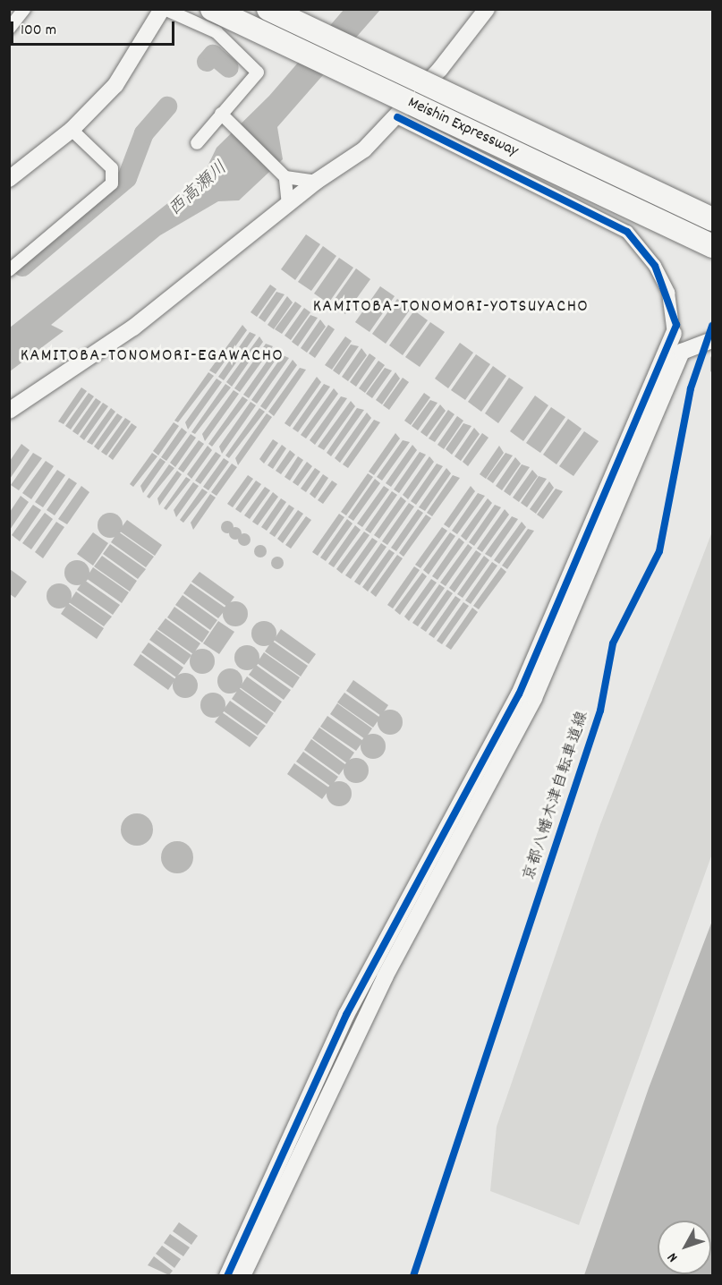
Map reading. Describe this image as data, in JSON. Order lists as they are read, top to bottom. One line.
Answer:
{"streets":{"highway":["Meishin Expressway"],"cycle path":["京都八幡木津自転車道線"]},"districts":["KAMITOBA-TONOMORI-YOTSUYACHO","KAMITOBA-TONOMORI-EGAWACHO"],"water":["西高瀬川"],"scale_bar":"100 m","north":"bottom left"}
